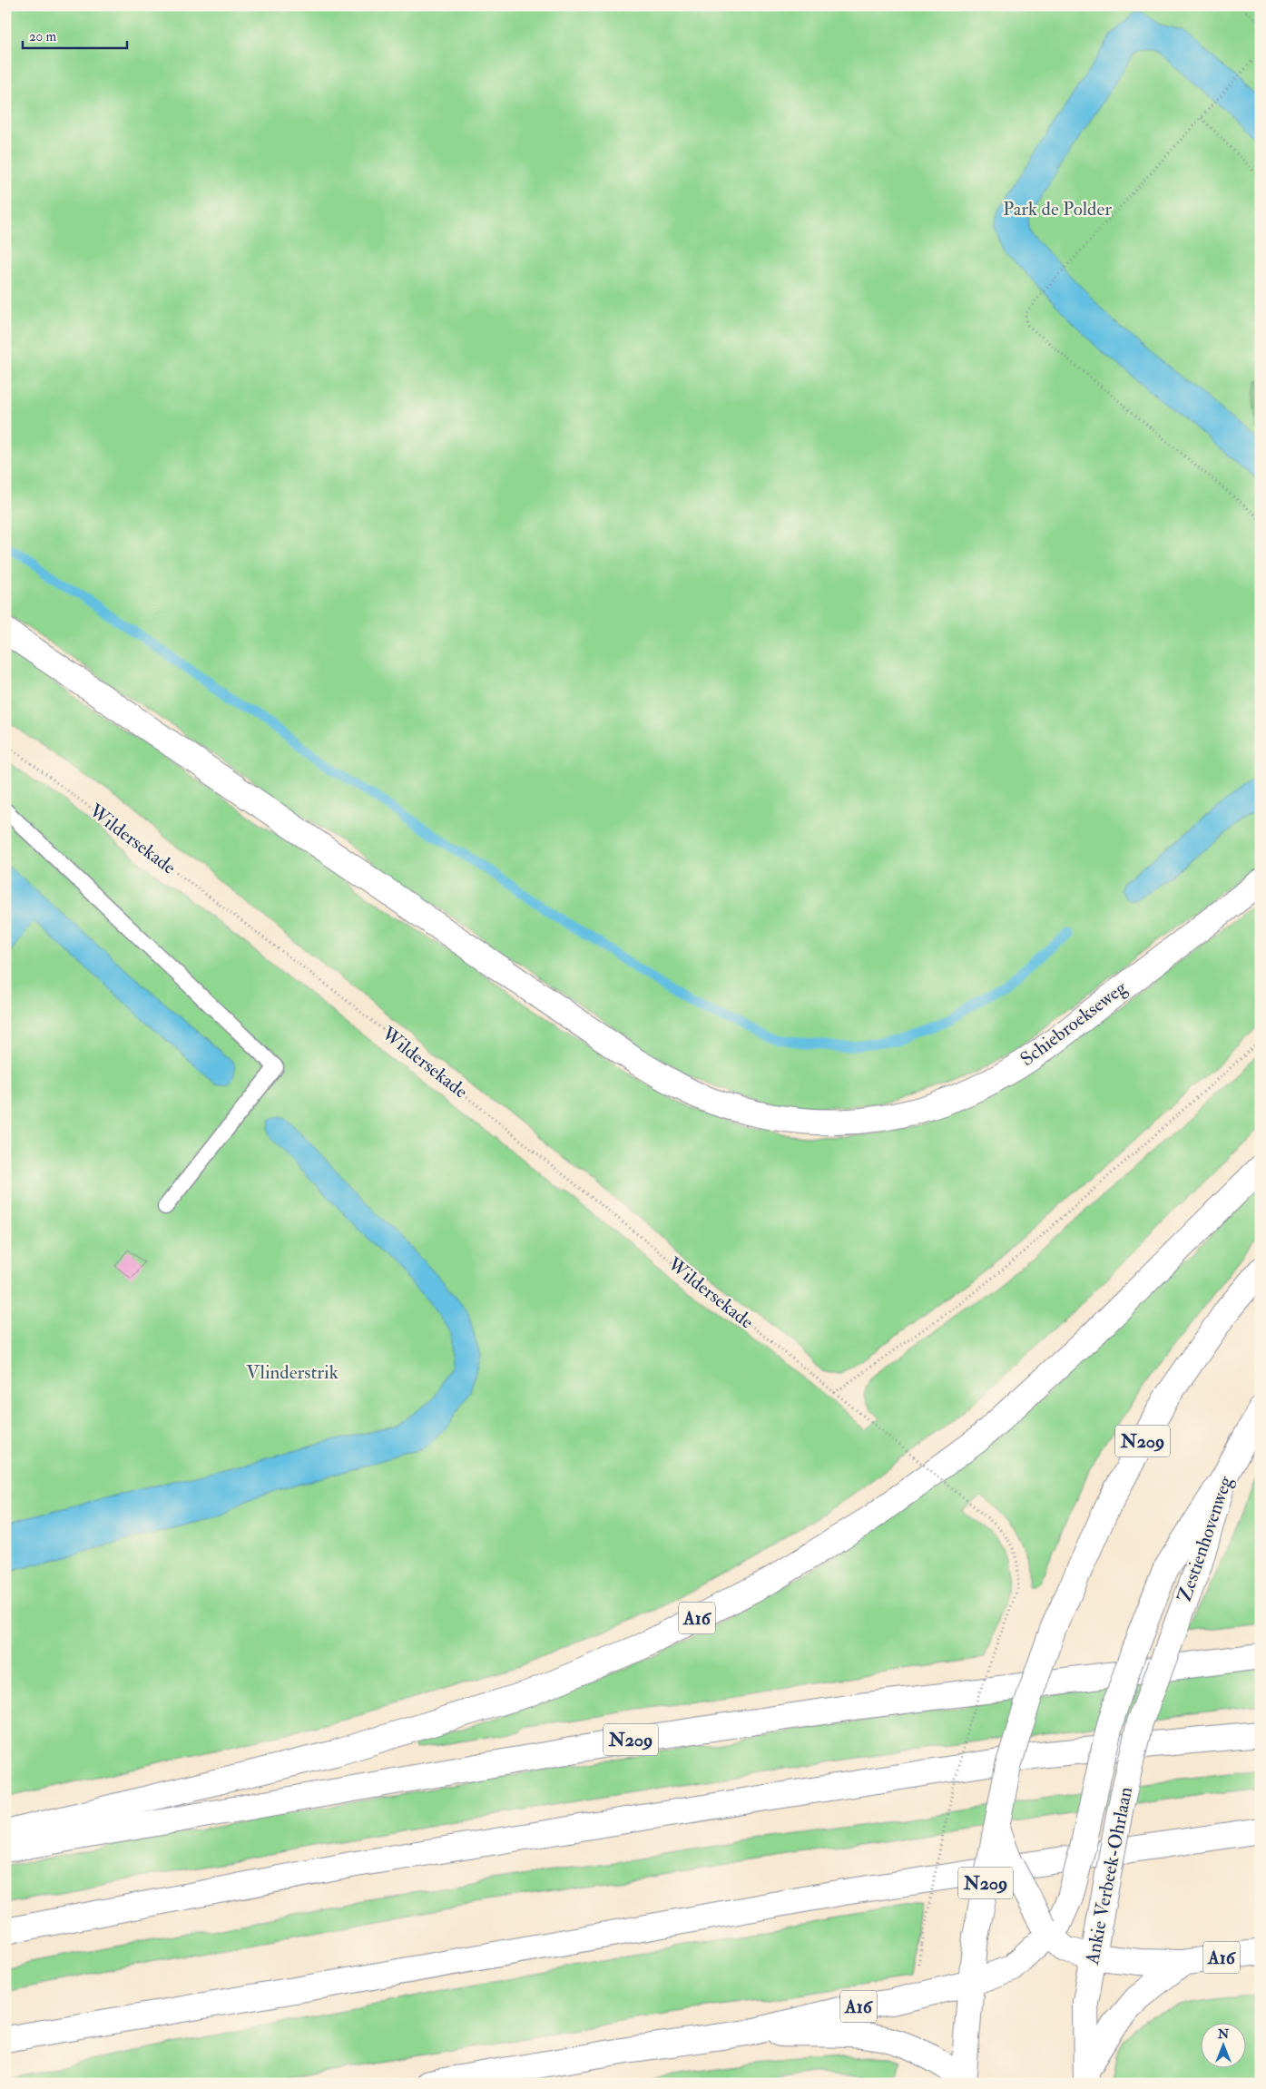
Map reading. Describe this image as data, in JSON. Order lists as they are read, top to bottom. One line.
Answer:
{"streets":{"main road":["Schiebroekseweg","N209","Zestienhovenweg","A16","Ankie Verbeek-Ohrlaan"],"path":["Wildersekade"]},"crossings":[["N209","A16"],["Zestienhovenweg","A16"],["Zestienhovenweg","Ankie Verbeek-Ohrlaan"],["A16","Ankie Verbeek-Ohrlaan"]],"parks":["Park de Polder","Vlinderstrik"],"scale_bar":"20 m","north":"top"}
